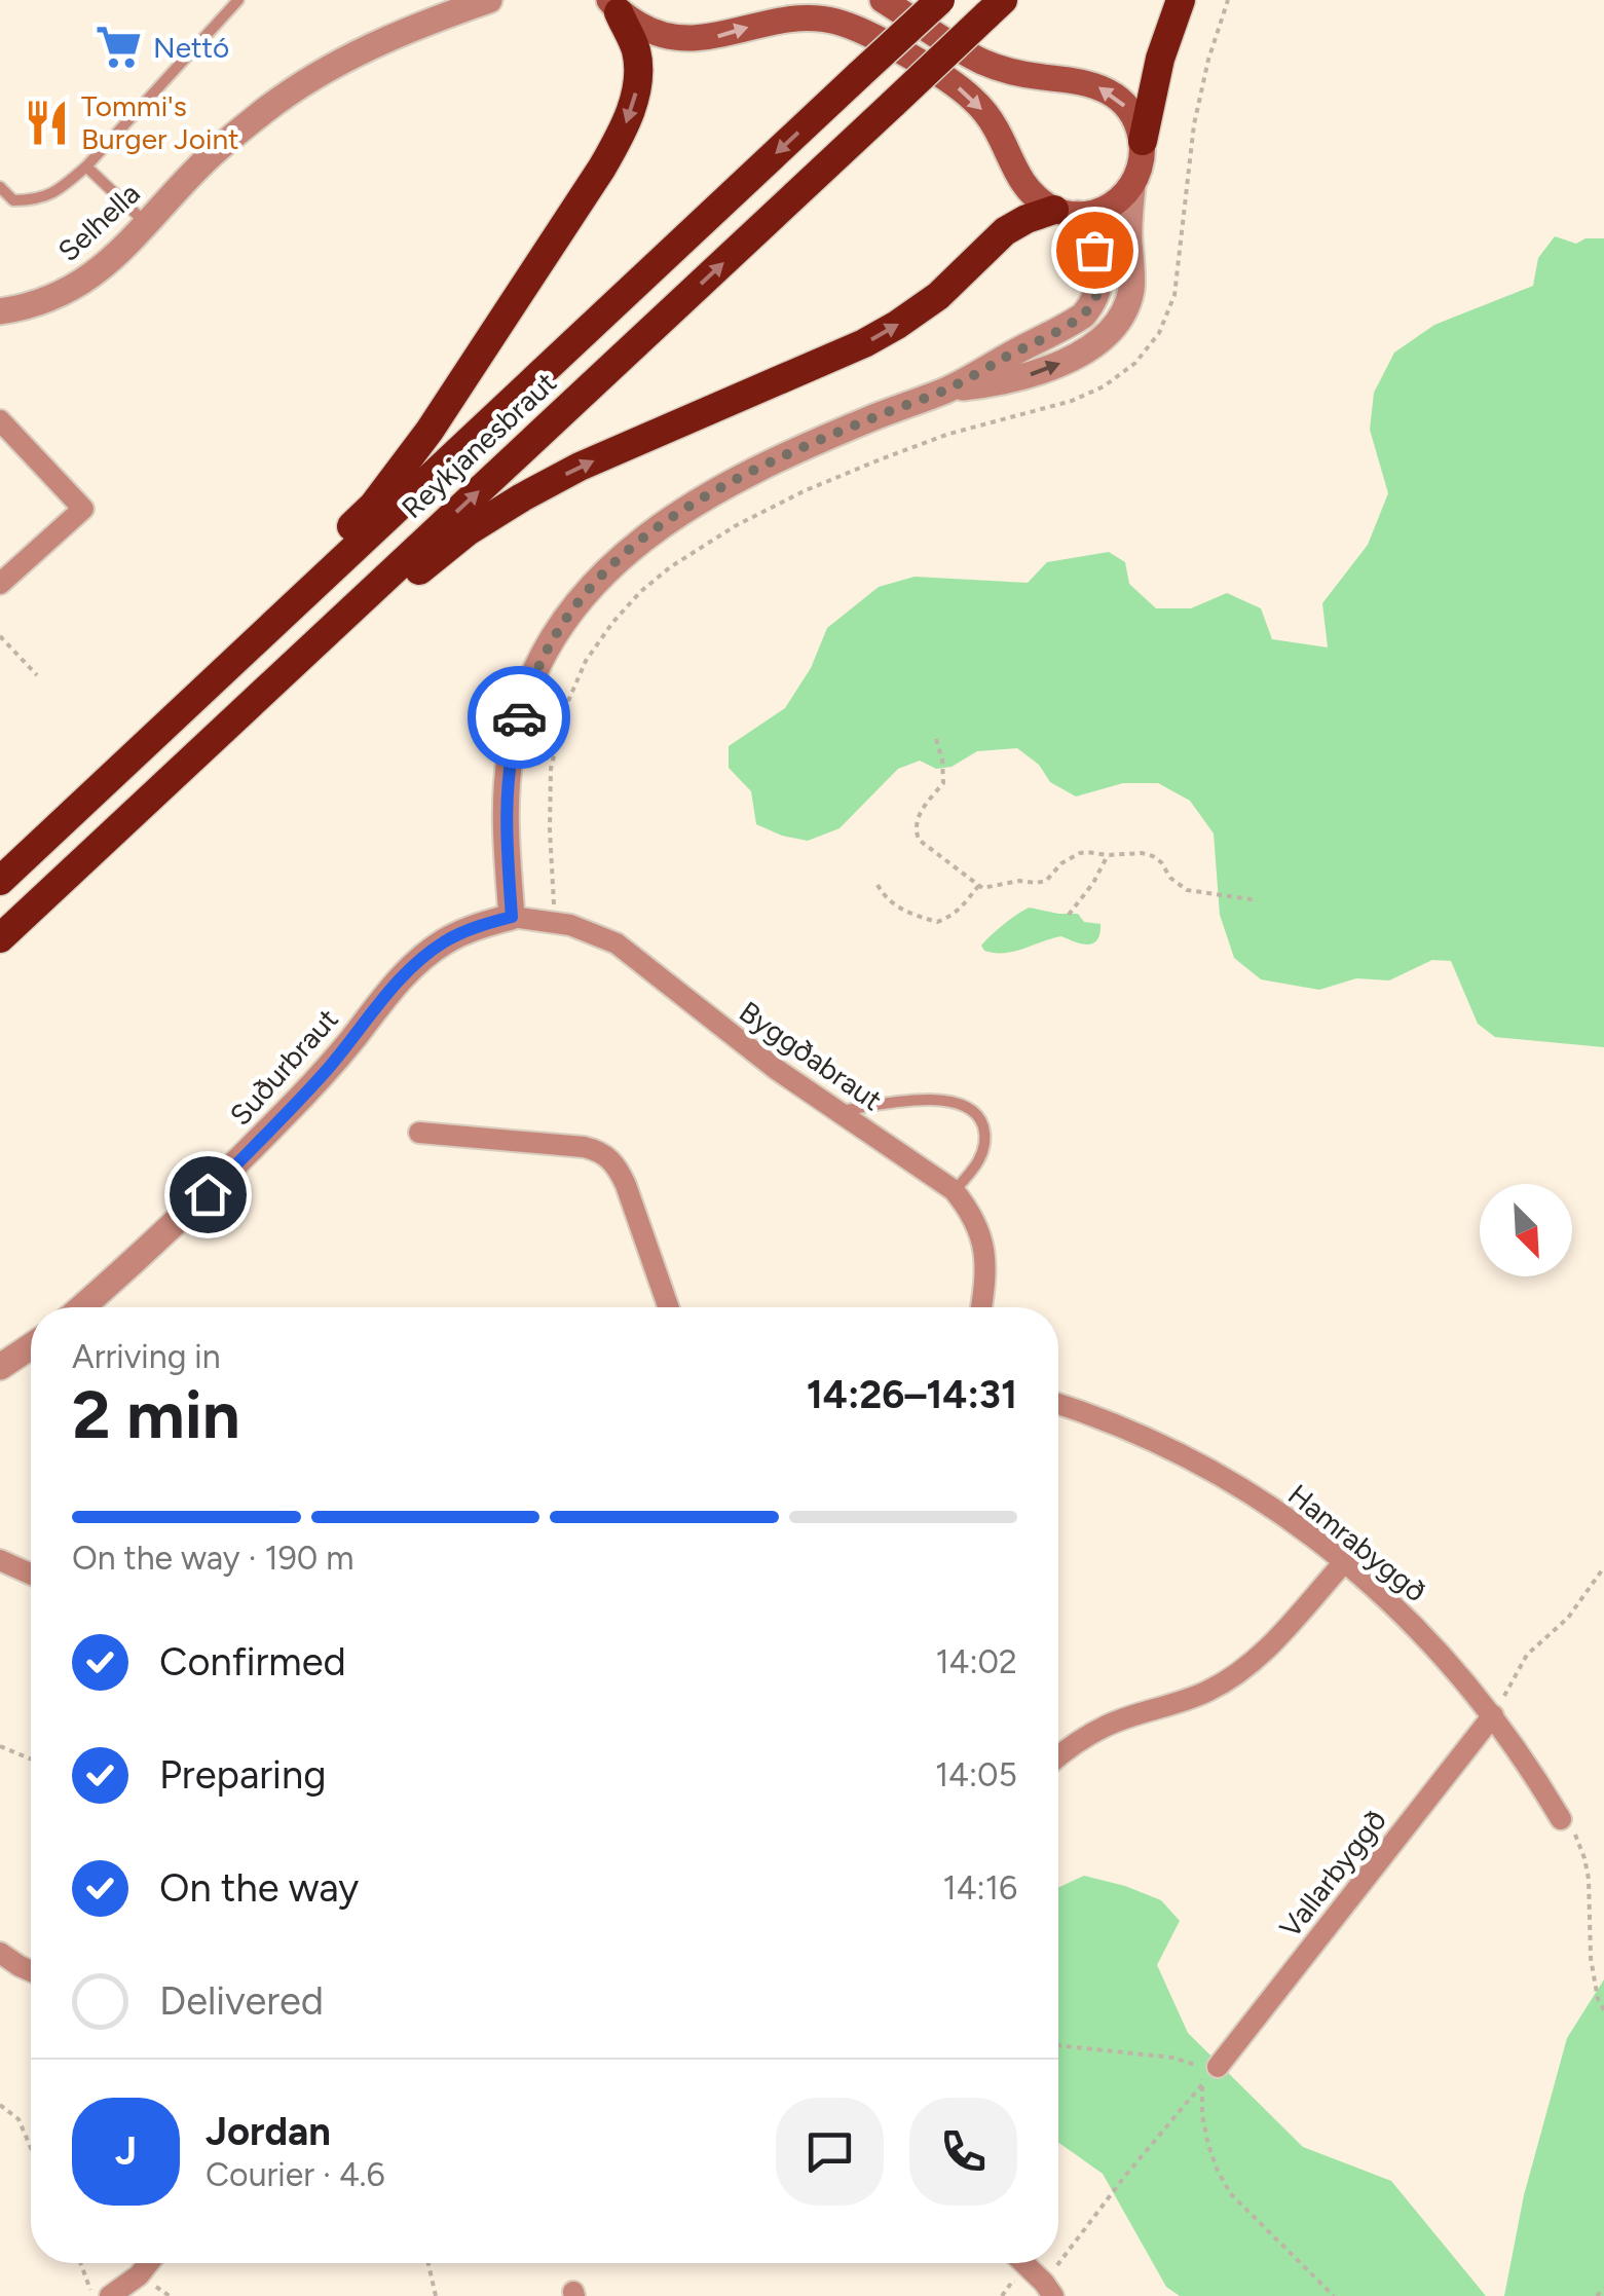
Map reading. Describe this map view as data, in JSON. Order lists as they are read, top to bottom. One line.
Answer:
{"streets":{"highway":["Reykjanesbraut"],"street":["Selhella","Byggðabraut","Suðurbraut","Hamrabyggð","Vallarbyggð"]},"crossings":[["Byggðabraut","Suðurbraut"],["Hamrabyggð","Vallarbyggð"]],"places":{"supermarket":["Nettó"],"restaurant":["Tommi's Burger Joint"]},"north":"bottom right","page":{"heading":["2 min","Arriving in","14:26–14:31"],"panel":["Jordan","Courier · 4.6"],"bar":"On the way · 190 m","list":[["Confirmed","14:02"],["Preparing","14:05"],["On the way","14:16"],"Delivered"],"round":"J"}}
